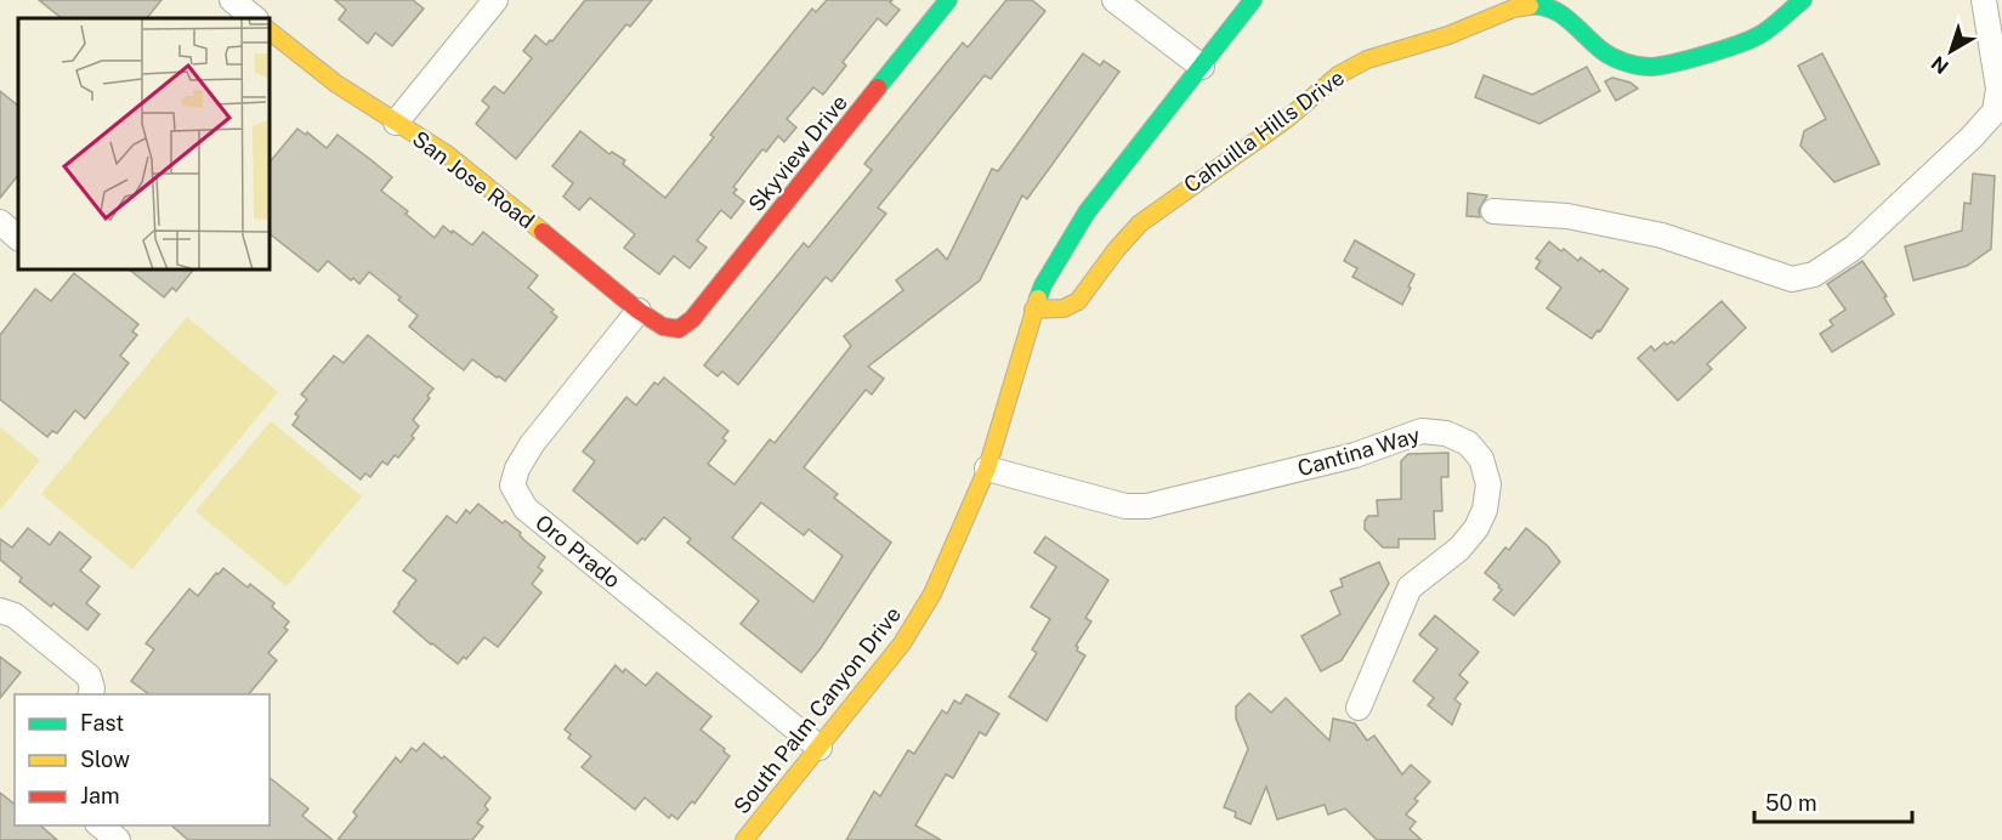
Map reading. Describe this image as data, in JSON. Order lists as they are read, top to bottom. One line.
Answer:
{"streets":{"street":["Cahuilla Hills Drive","Skyview Drive","San Jose Road","Cantina Way","Oro Prado","South Palm Canyon Drive"]},"crossings":[["Cahuilla Hills Drive","South Palm Canyon Drive"],["Skyview Drive","San Jose Road"],["San Jose Road","Oro Prado"],["Cantina Way","South Palm Canyon Drive"],["Oro Prado","South Palm Canyon Drive"]],"legend":["Fast","Slow","Jam"],"scale_bar":"50 m","north":"bottom left"}
